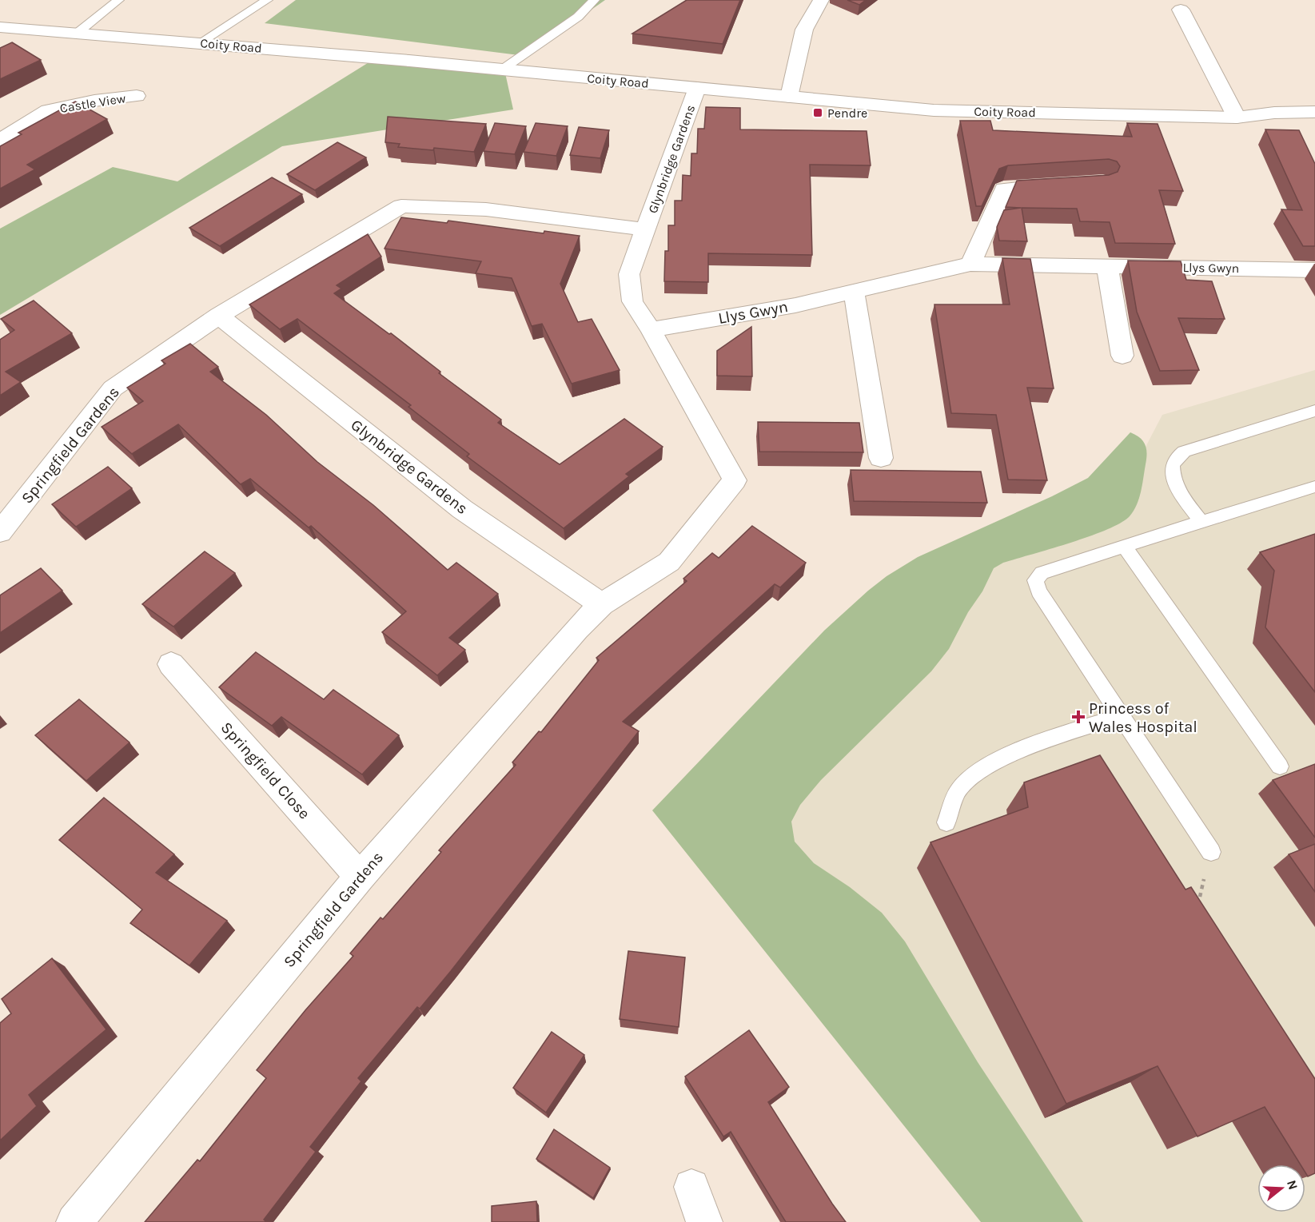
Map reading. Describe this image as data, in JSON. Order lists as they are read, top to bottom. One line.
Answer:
{"streets":{"street":["Coity Road","Castle View","Glynbridge Gardens","Llys Gwyn","Springfield Gardens","Springfield Close"]},"crossings":[["Coity Road","Glynbridge Gardens"],["Glynbridge Gardens","Llys Gwyn"],["Glynbridge Gardens","Springfield Gardens"],["Springfield Gardens","Springfield Close"]],"places":{"transit":["Pendre"],"health":["Princess of Wales Hospital"]},"north":"right"}
